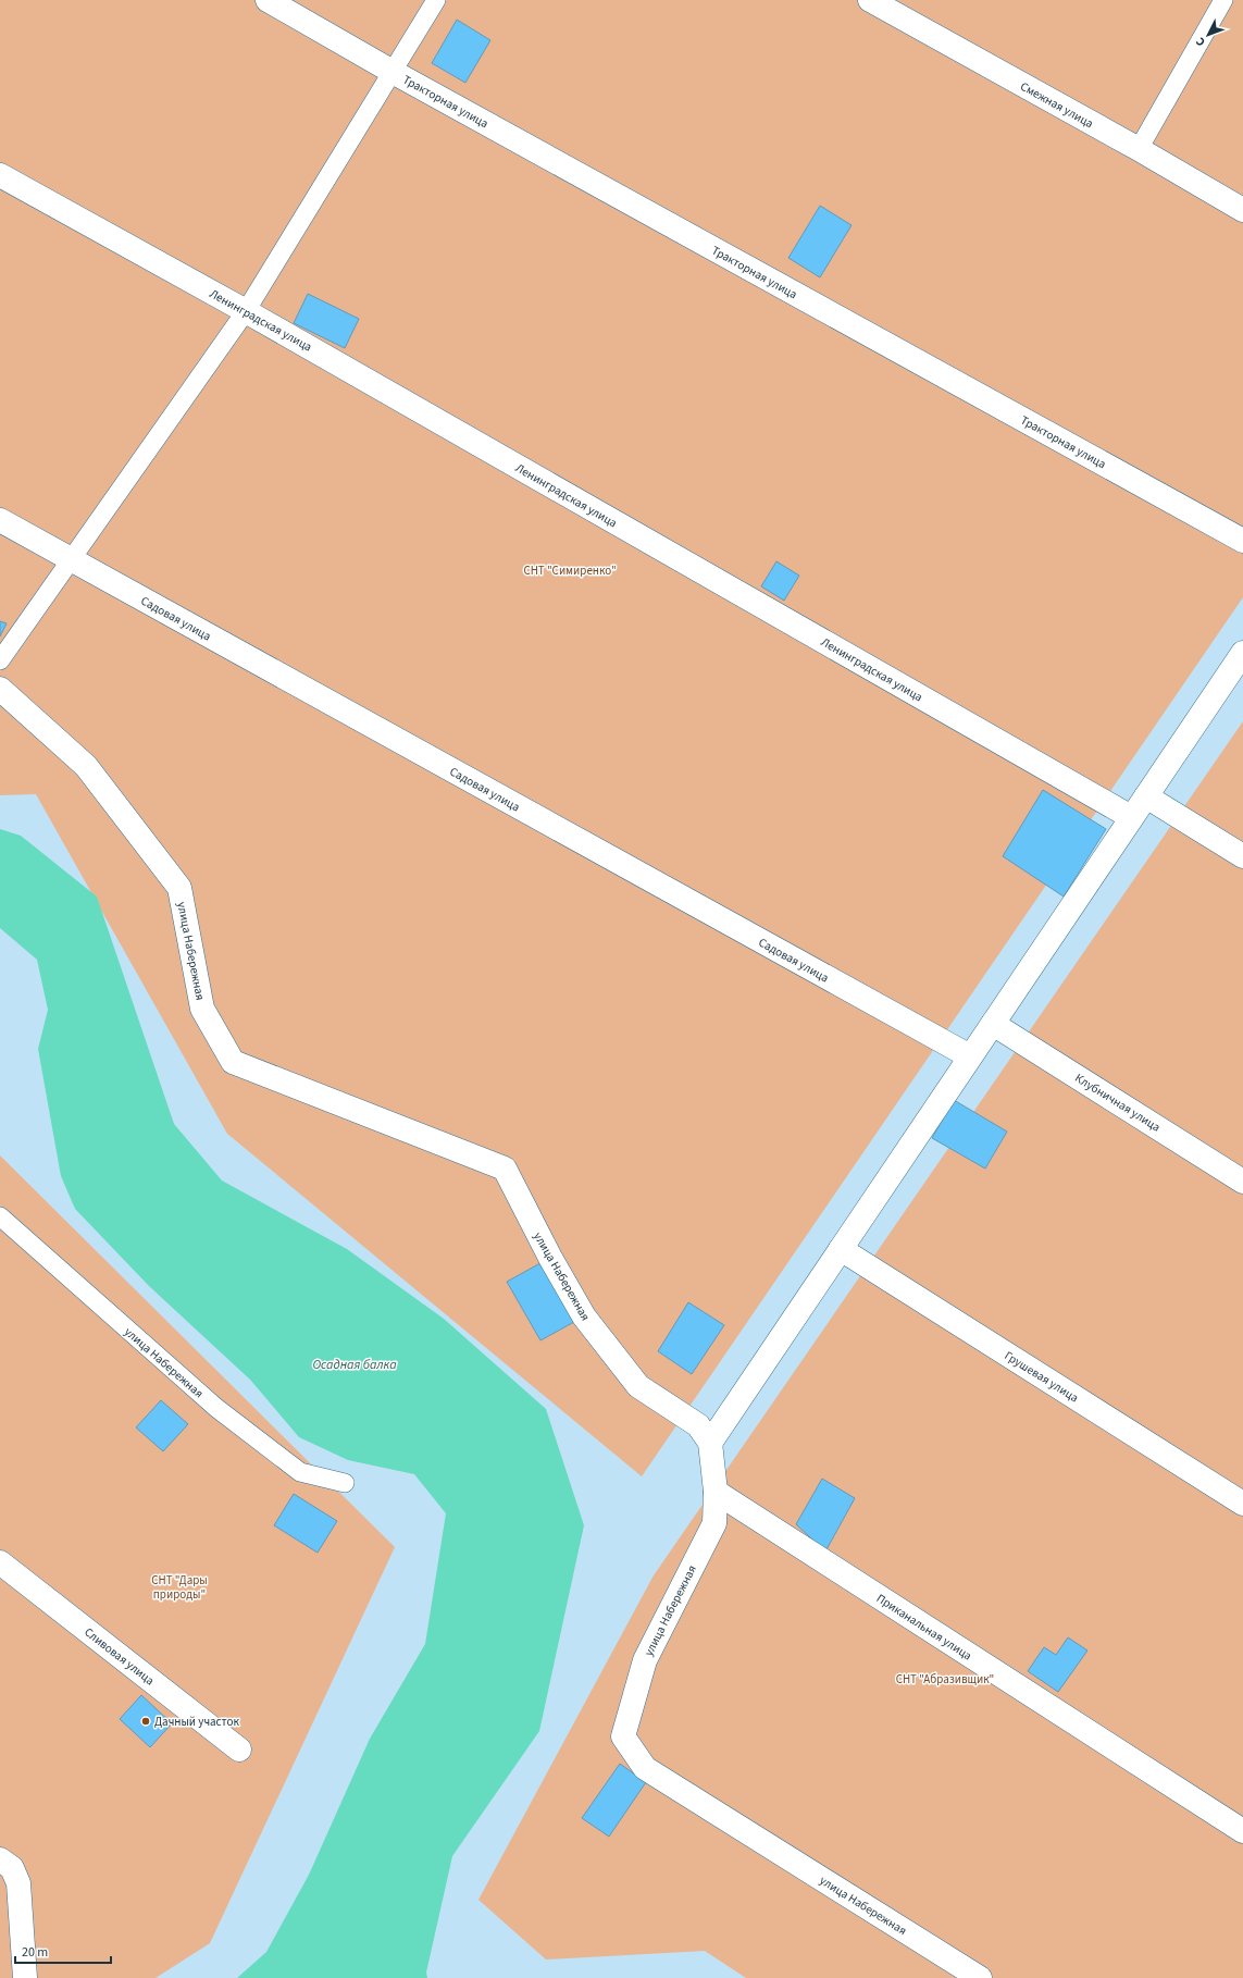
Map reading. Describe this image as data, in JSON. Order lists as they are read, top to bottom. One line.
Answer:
{"streets":{"street":["Тракторная улица","Смежная улица","Ленинградская улица","Садовая улица","улица Набережная","Клубничная улица","Грушевая улица","Приканальная улица","Сливовая улица"]},"crossings":[["улица Набережная","Приканальная улица"]],"water":["Осадная балка"],"parks":["СНТ \"Симиренко\"","СНТ \"Дары природы\"","СНТ \"Абразивщик\""],"places":["Дачный участок"],"scale_bar":"20 m","north":"bottom left"}
